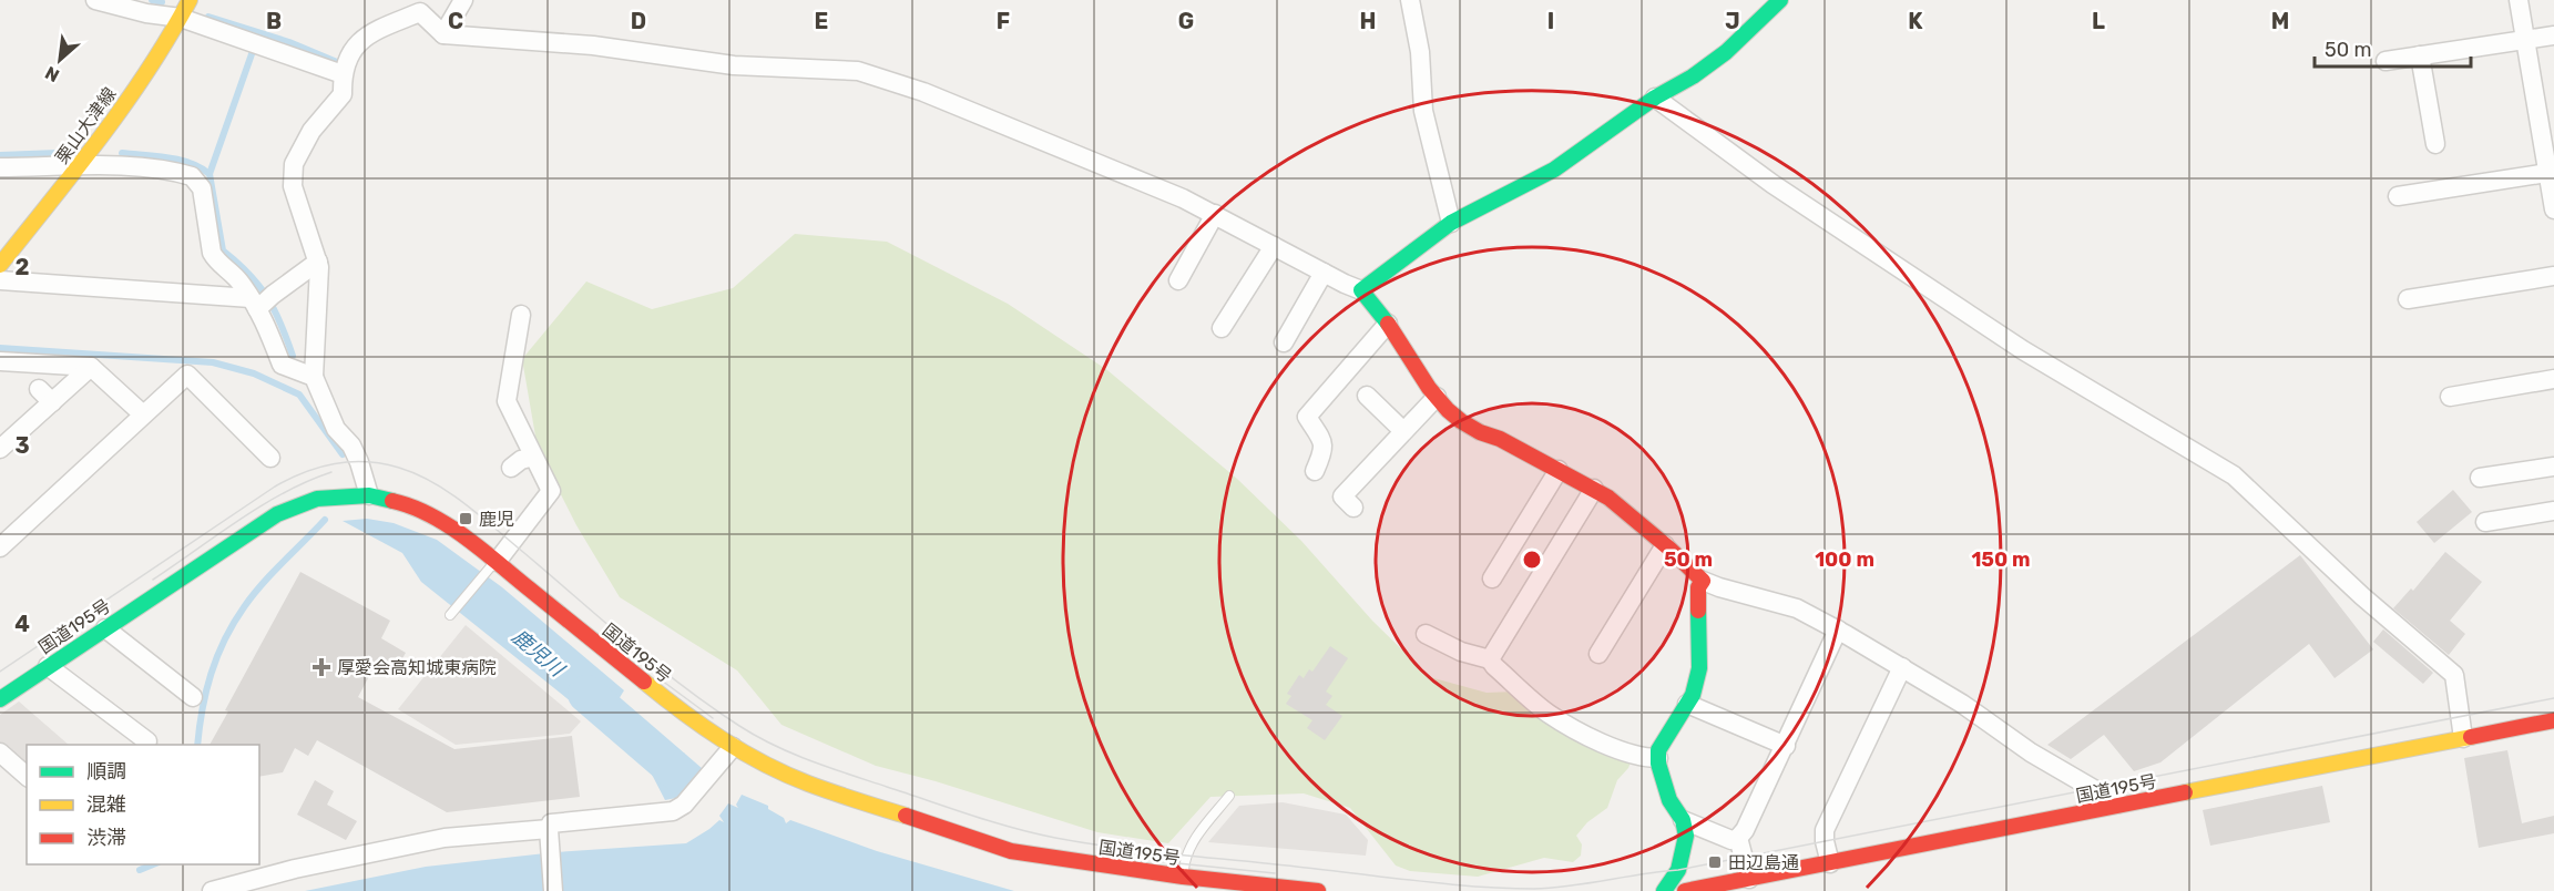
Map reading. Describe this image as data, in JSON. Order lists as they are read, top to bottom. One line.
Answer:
{"streets":{"main road":["栗山大津線","国道195号"]},"water":["鹿児川"],"places":{"transit":["鹿児","田辺島通"],"health":["厚愛会高知城東病院"]},"legend":["順調","混雑","渋滞"],"scale_bar":"50 m","north":"bottom left","grid":{"columns":["B","C","D","E","F","G","H","I","J","K","L","M"],"rows":["2","3","4"]},"rings":["50 m","100 m","150 m"]}
